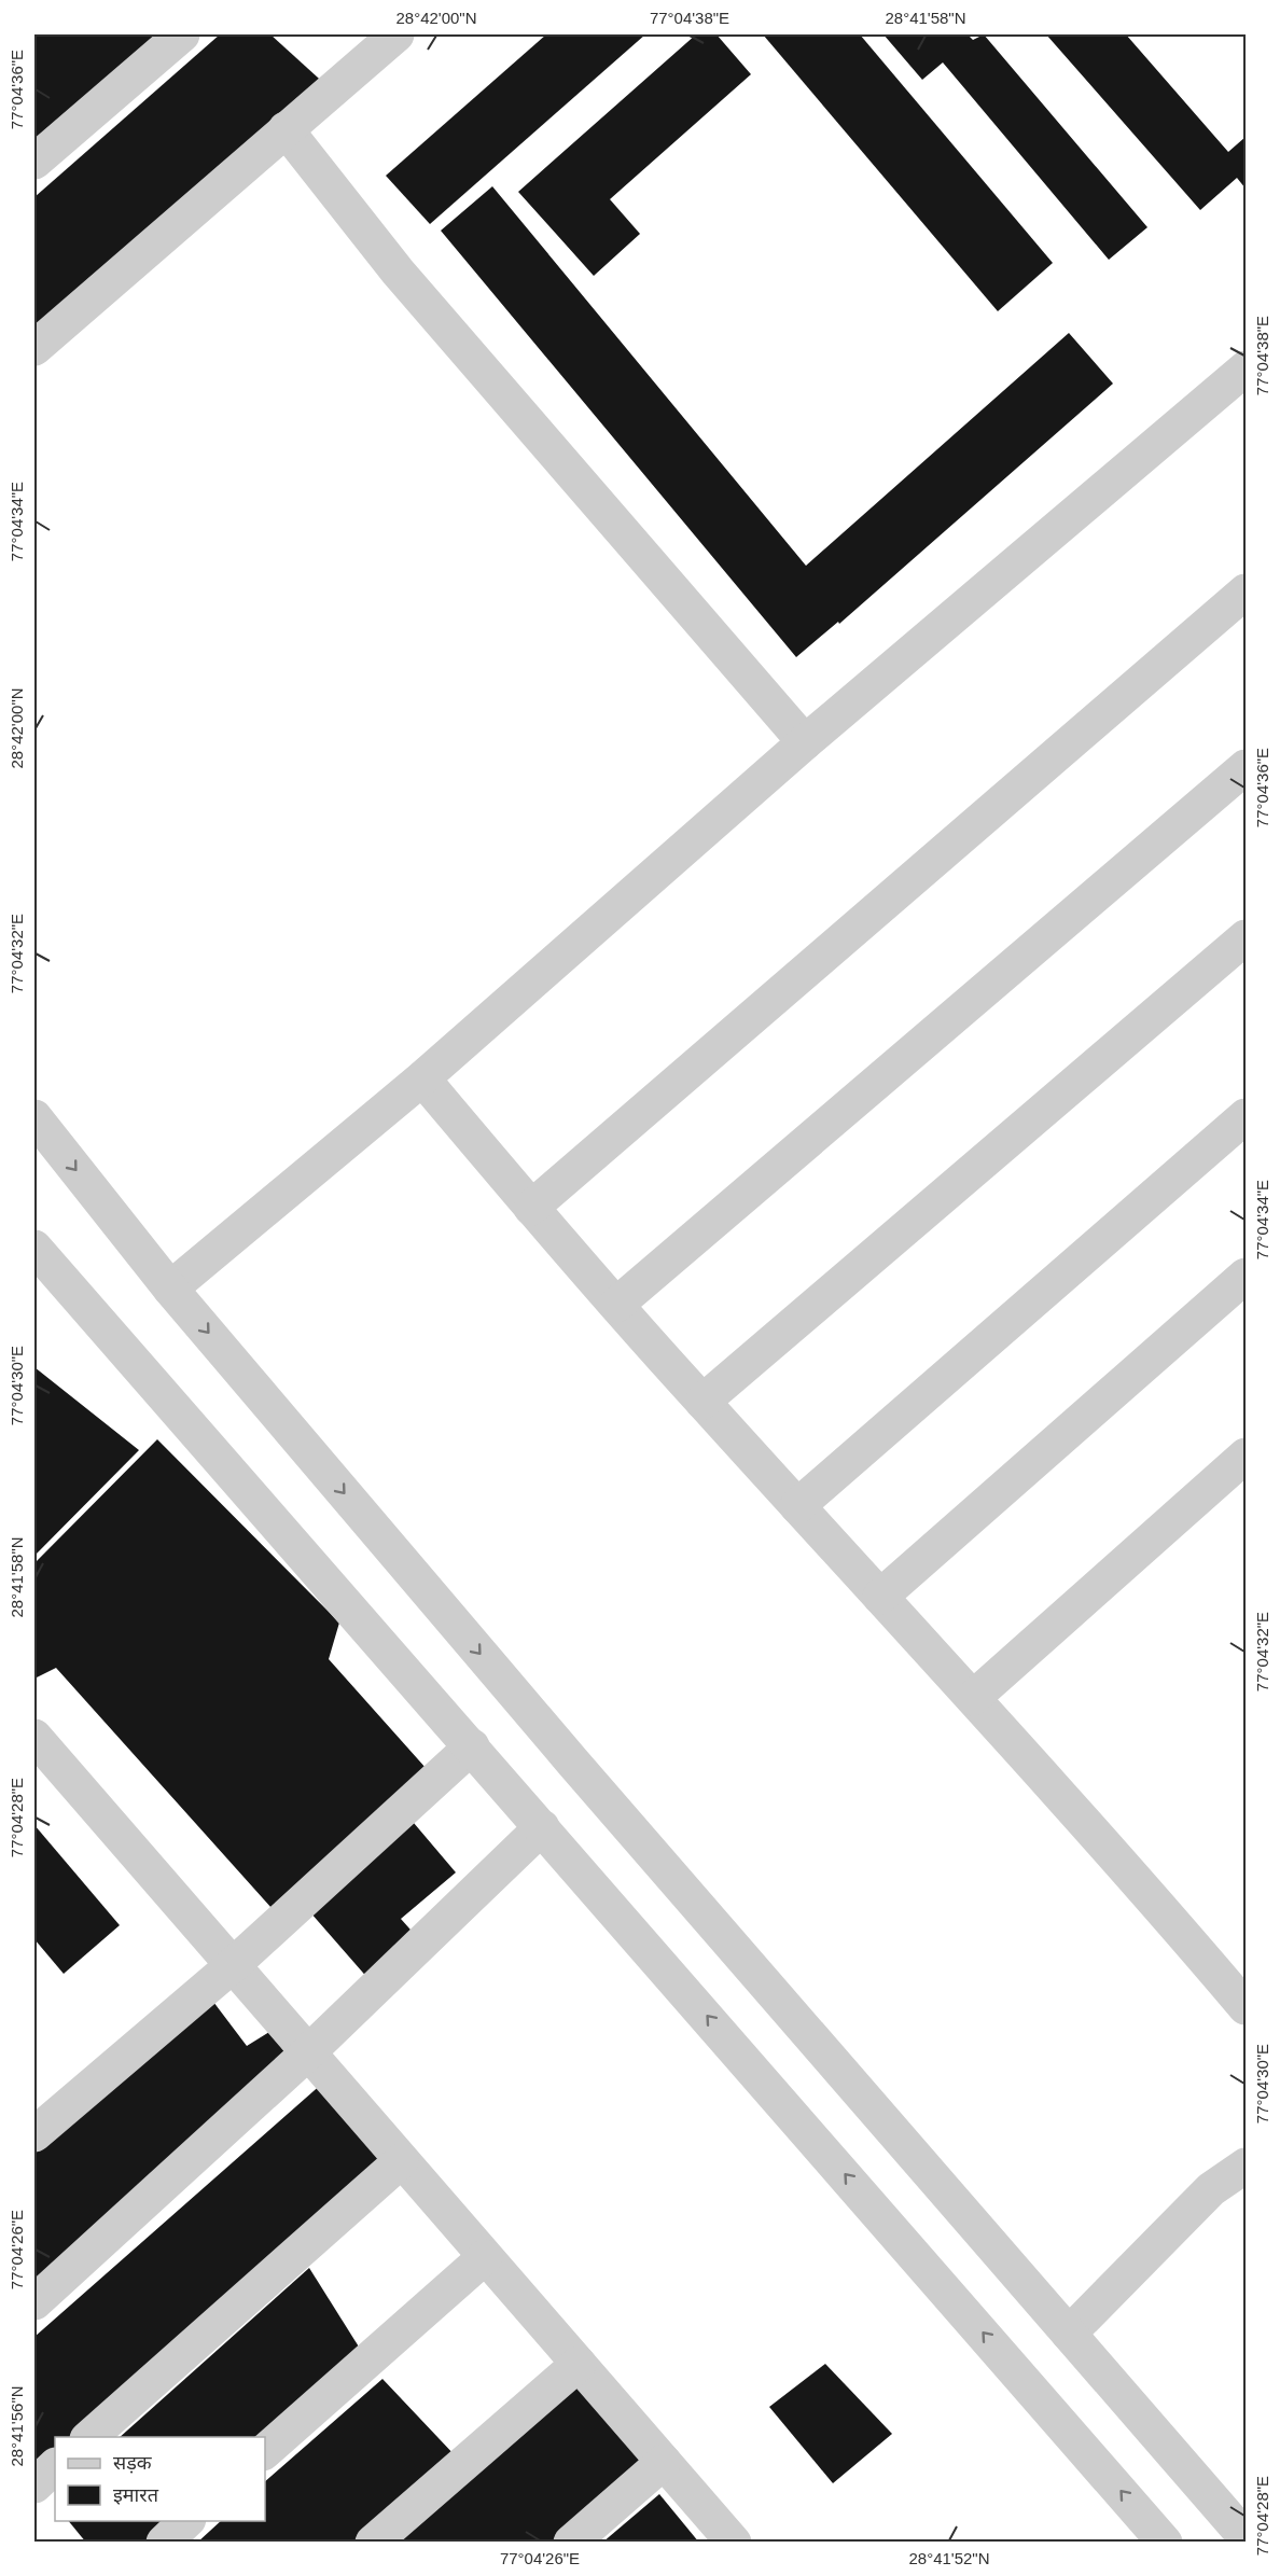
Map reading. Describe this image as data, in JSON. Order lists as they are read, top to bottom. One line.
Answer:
{"legend":["सड़क","इमारत"],"coordinates":["28°42'00\"N","77°04'38\"E","28°41'58\"N","77°04'36\"E","77°04'34\"E","77°04'32\"E","77°04'30\"E","77°04'28\"E","77°04'26\"E","28°41'56\"N","28°41'52\"N"]}
